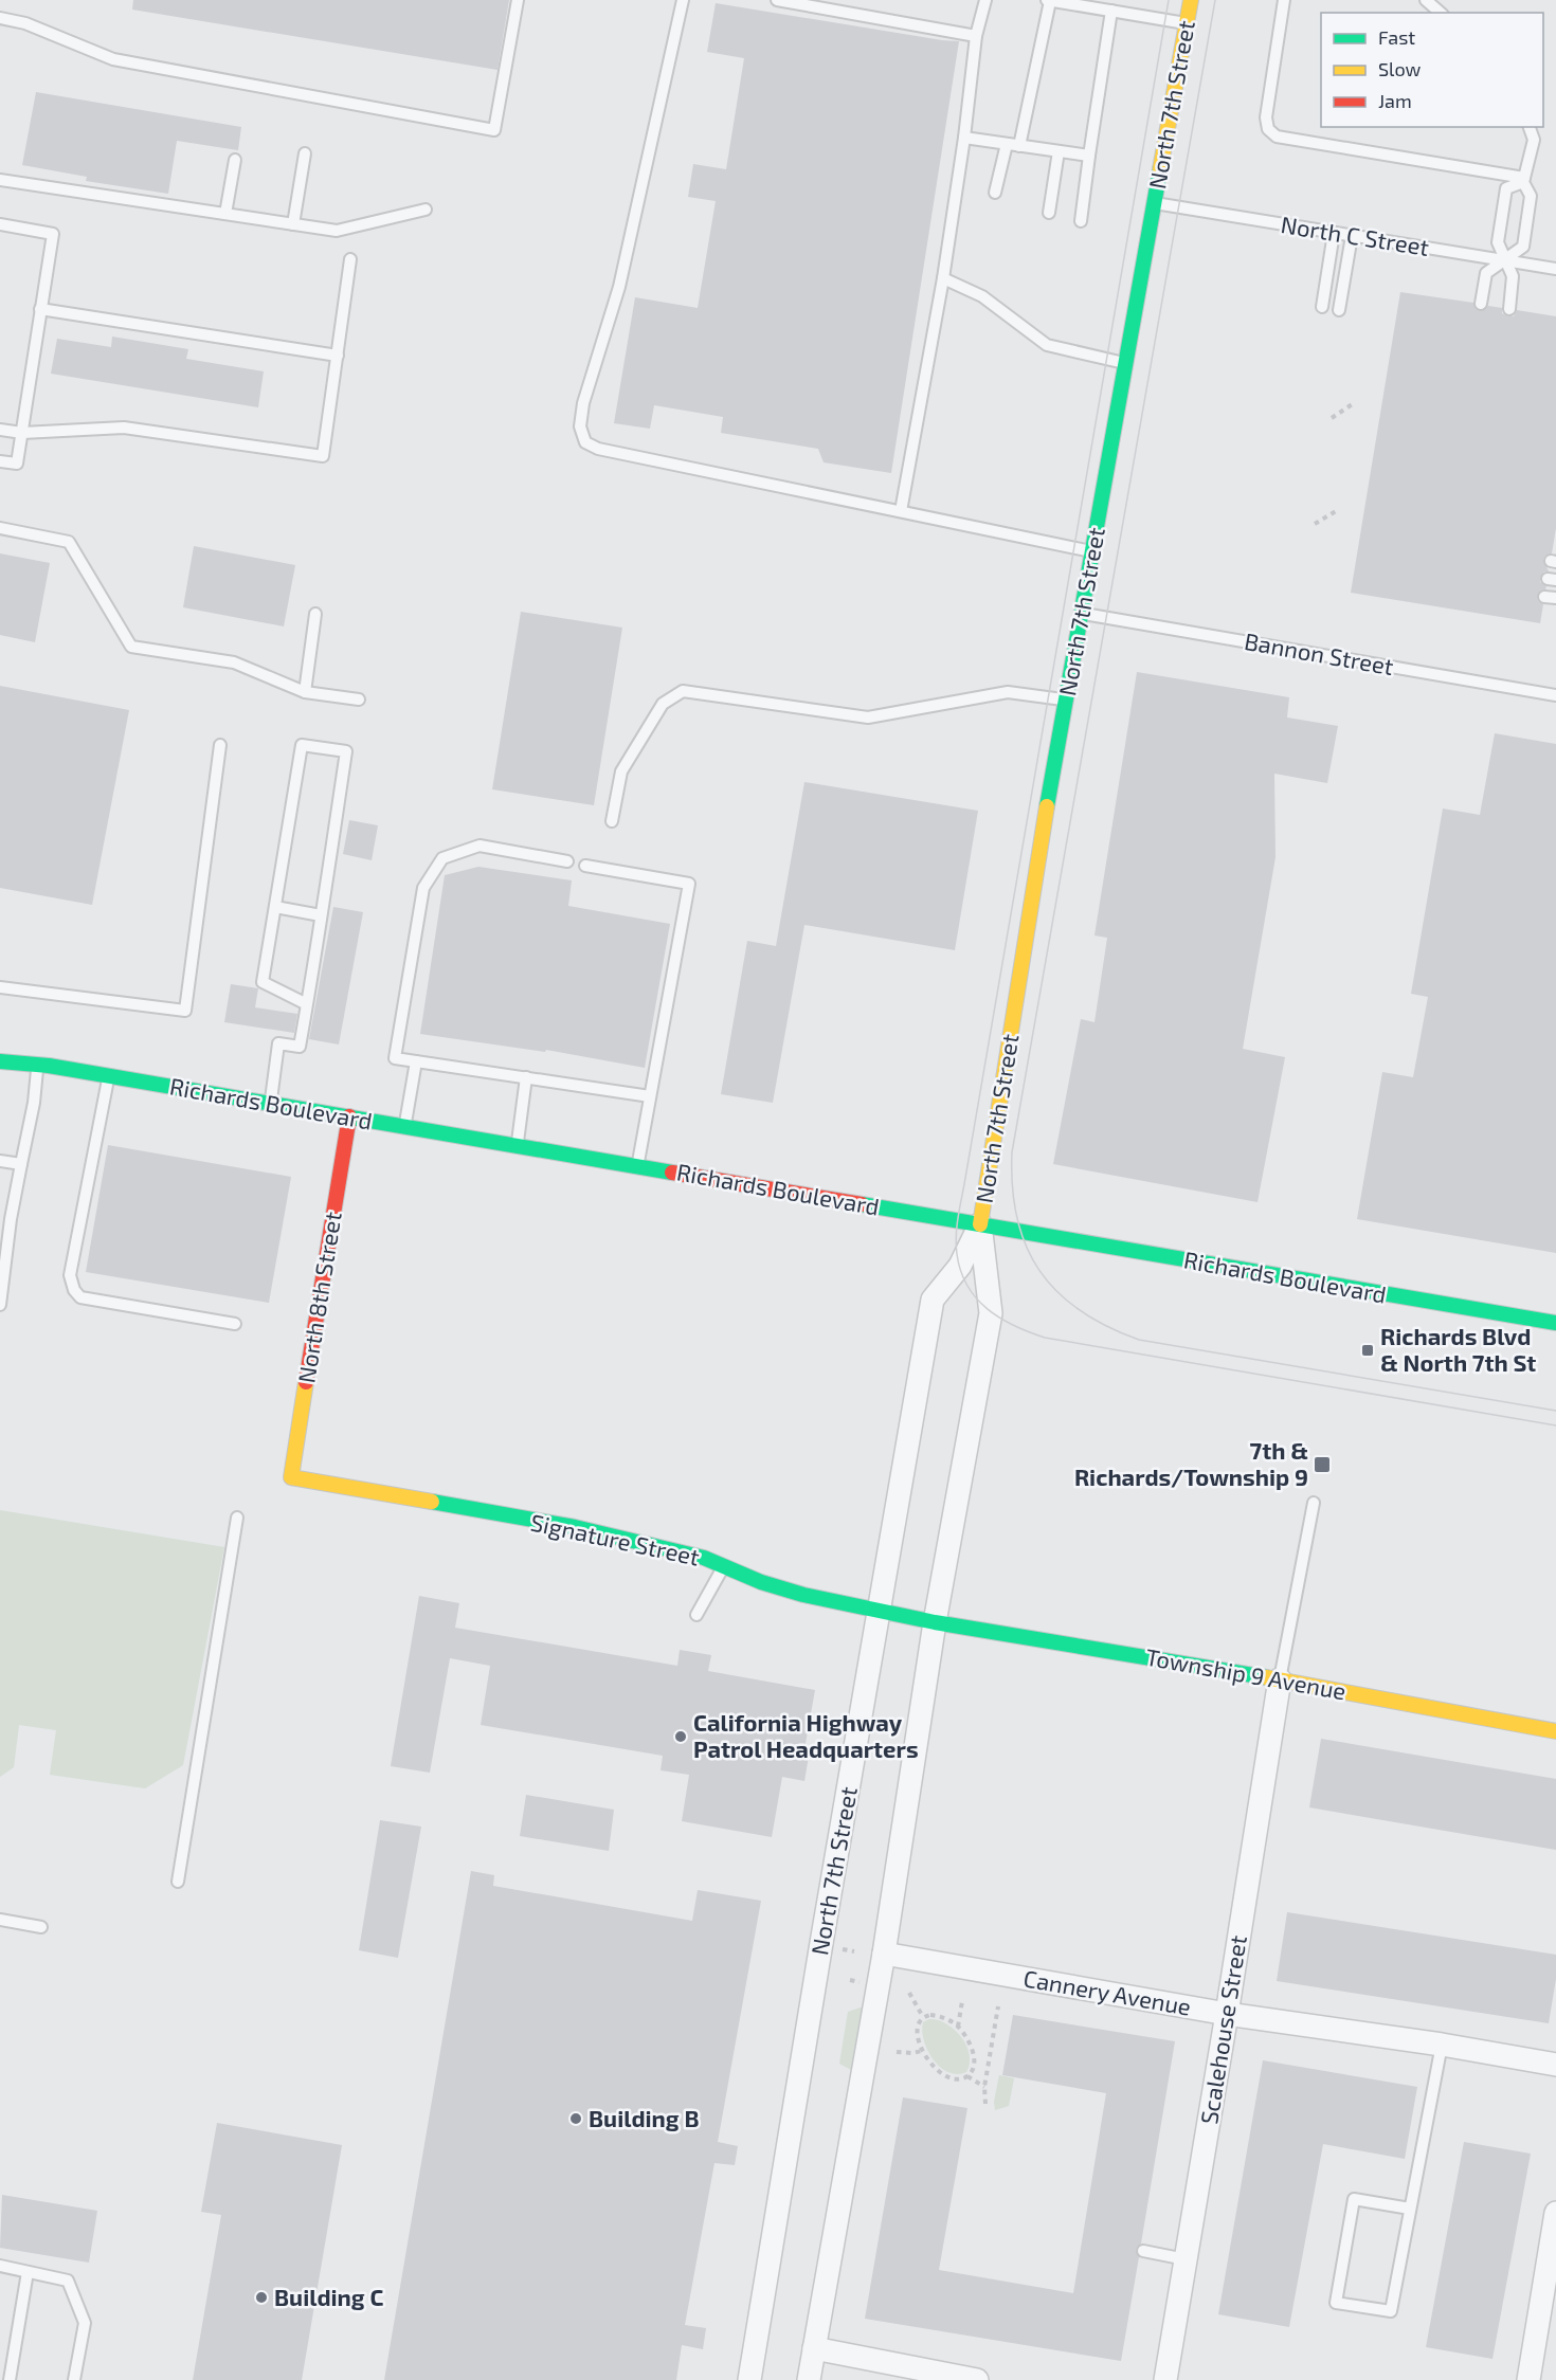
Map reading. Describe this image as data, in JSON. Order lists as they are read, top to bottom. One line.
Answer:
{"streets":{"main road":["North 7th Street","Richards Boulevard","North 8th Street","Signature Street","Township 9 Avenue"],"street":["Cannery Avenue","Scalehouse Street"],"lane":["North C Street","Bannon Street"]},"crossings":[["North 7th Street","North C Street"],["North 7th Street","Bannon Street"],["North 7th Street","Richards Boulevard"],["North 7th Street","Signature Street"],["North 7th Street","Township 9 Avenue"],["North 7th Street","Cannery Avenue"],["Richards Boulevard","North 8th Street"],["North 8th Street","Signature Street"],["Signature Street","Township 9 Avenue"],["Township 9 Avenue","Scalehouse Street"],["Cannery Avenue","Scalehouse Street"]],"places":{"transit":["Richards Blvd & North 7th St","7th & Richards/Township 9"],"other":["California Highway Patrol Headquarters","Building B","Building C"]},"legend":["Fast","Slow","Jam"]}
